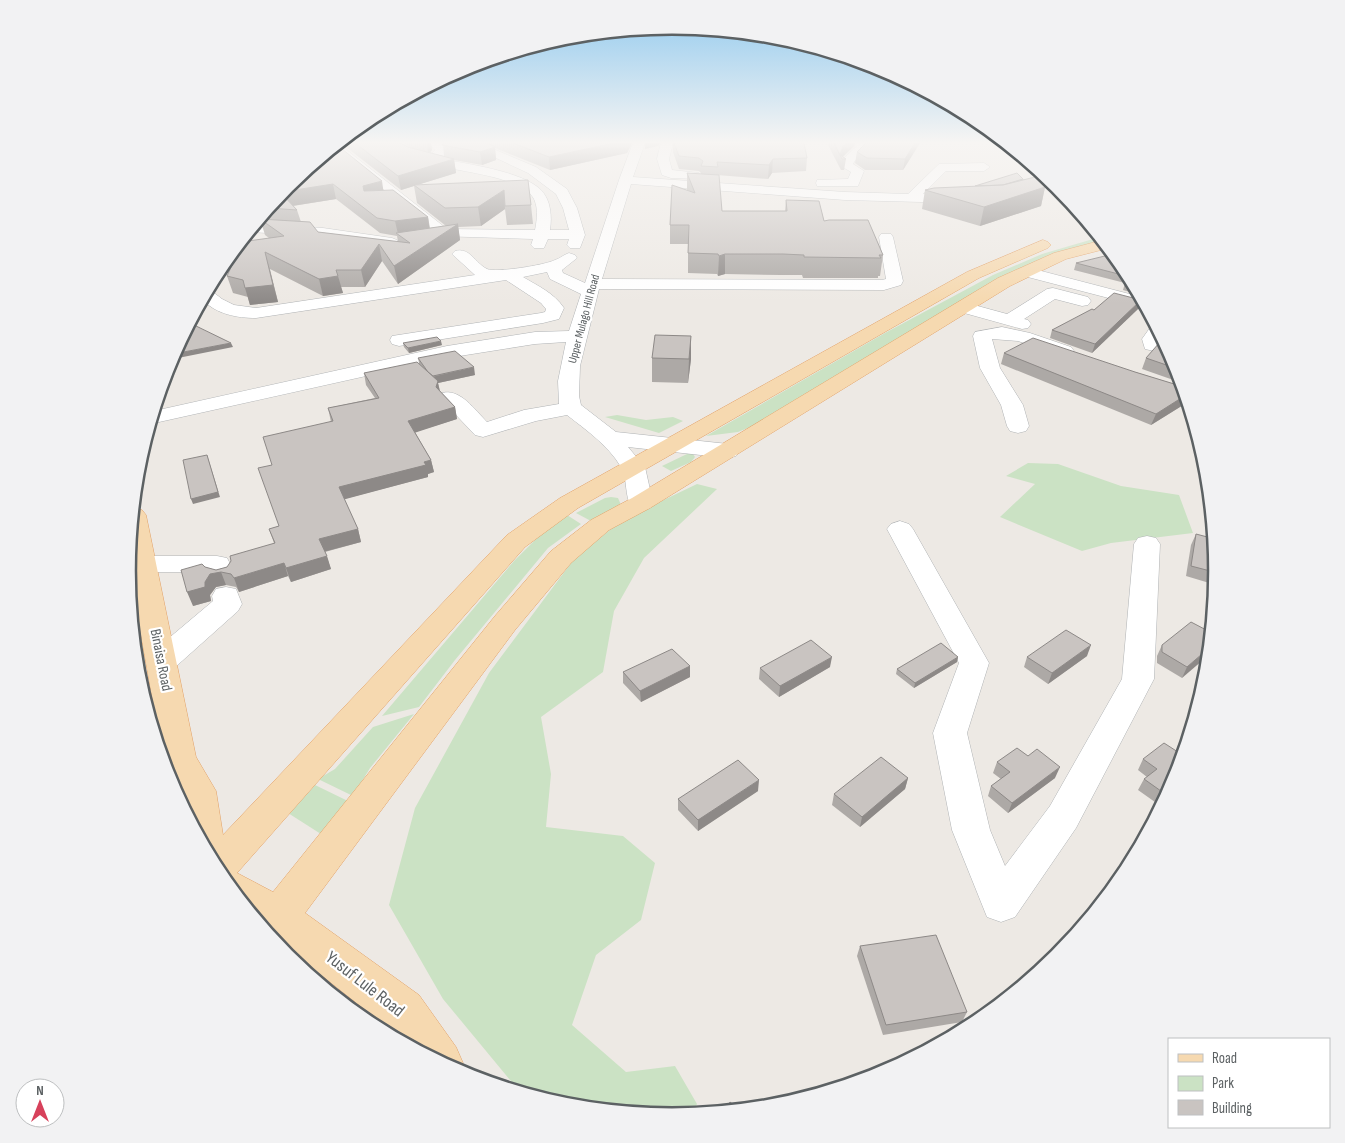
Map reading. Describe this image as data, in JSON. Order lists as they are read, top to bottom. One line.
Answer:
{"streets":{"main road":["Binaisa Road","Yusuf Lule Road"],"street":["Upper Mulago Hill Road"]},"legend":["Road","Park","Building"],"north":"top"}
